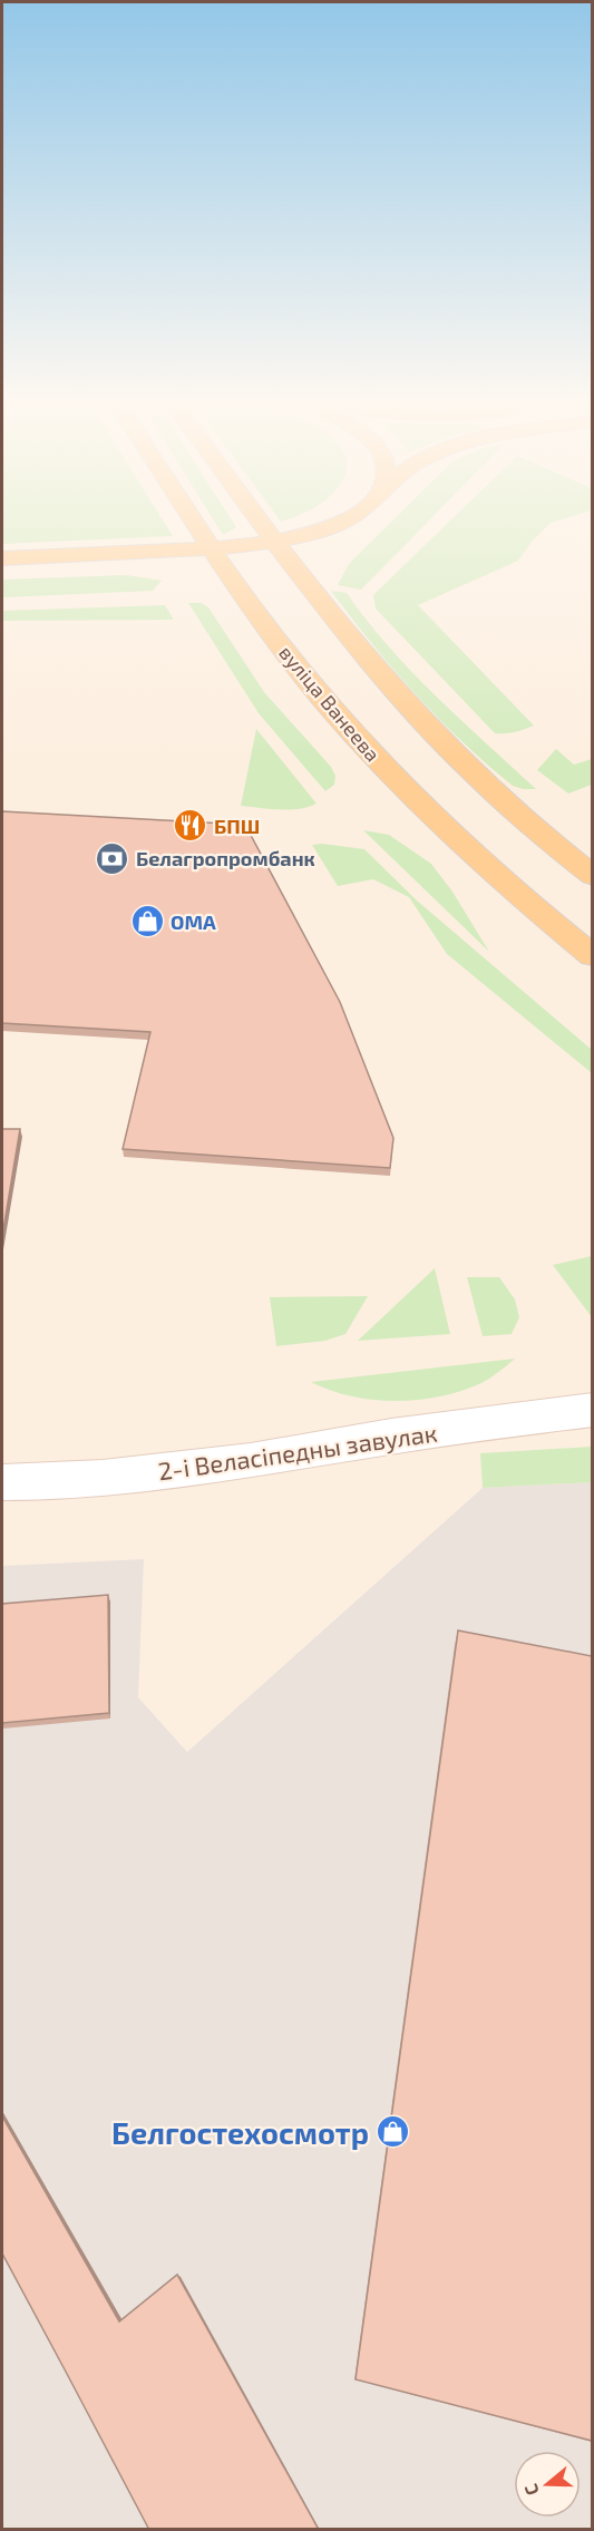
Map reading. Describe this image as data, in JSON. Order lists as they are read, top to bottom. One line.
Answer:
{"streets":{"main road":["вуліца Ванеева"],"street":["2-і Веласіпедны завулак"]},"places":{"restaurant":["БПШ"],"bank":["Белагропромбанк"],"shop":["ОМА","Белгостехосмотр"]},"north":"left"}
